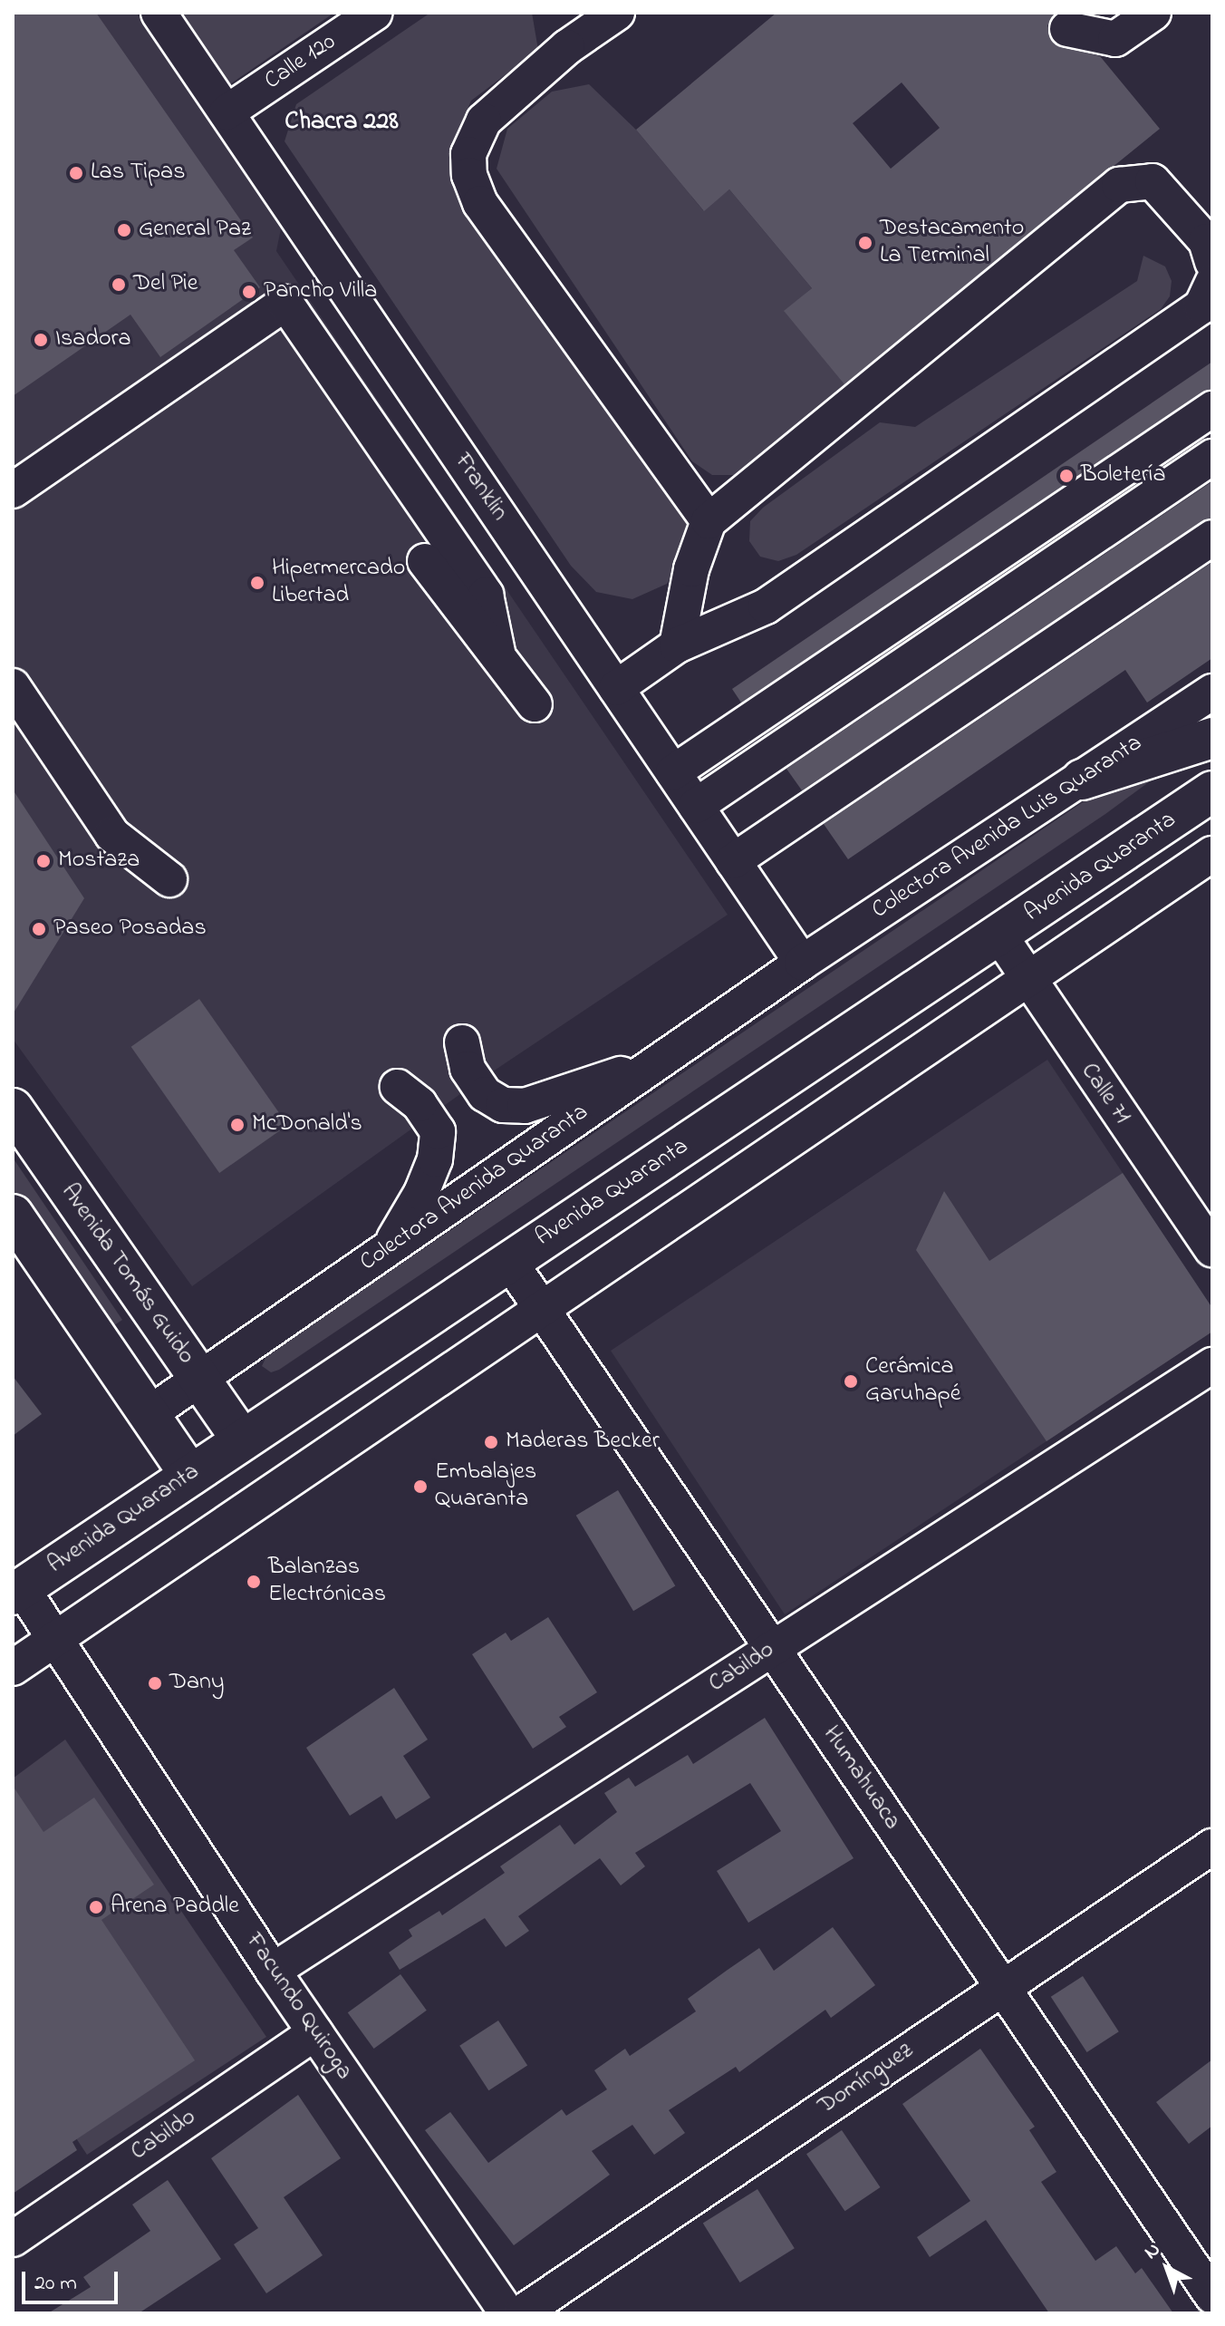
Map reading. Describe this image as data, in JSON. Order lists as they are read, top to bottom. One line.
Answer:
{"streets":{"main road":["Avenida Quaranta","Avenida Tomás Guido"],"street":["Calle 120","Franklin","Colectora Avenida Luis Quaranta","Calle 71","Colectora Avenida Quaranta","Cabildo","Humahuaca","Facundo Quiroga","Domínguez"]},"crossings":[["Calle 120","Franklin"],["Franklin","Colectora Avenida Luis Quaranta"],["Franklin","Colectora Avenida Quaranta"],["Colectora Avenida Luis Quaranta","Colectora Avenida Quaranta"],["Avenida Quaranta","Calle 71"],["Avenida Quaranta","Avenida Tomás Guido"],["Avenida Quaranta","Humahuaca"],["Avenida Quaranta","Facundo Quiroga"],["Colectora Avenida Quaranta","Avenida Tomás Guido"],["Cabildo","Humahuaca"],["Cabildo","Facundo Quiroga"],["Humahuaca","Domínguez"]],"districts":["Chacra 228"],"places":["Las Tipas","General Paz","Destacamento La Terminal","Del Pie","Pancho Villa","Isadora","Boletería","Hipermercado Libertad","Mostaza","Paseo Posadas","McDonald's","Cerámica Garuhapé","Maderas Becker","Embalajes Quaranta","Balanzas Electrónicas","Dany","Arena Paddle"],"scale_bar":"20 m","north":"top left"}
